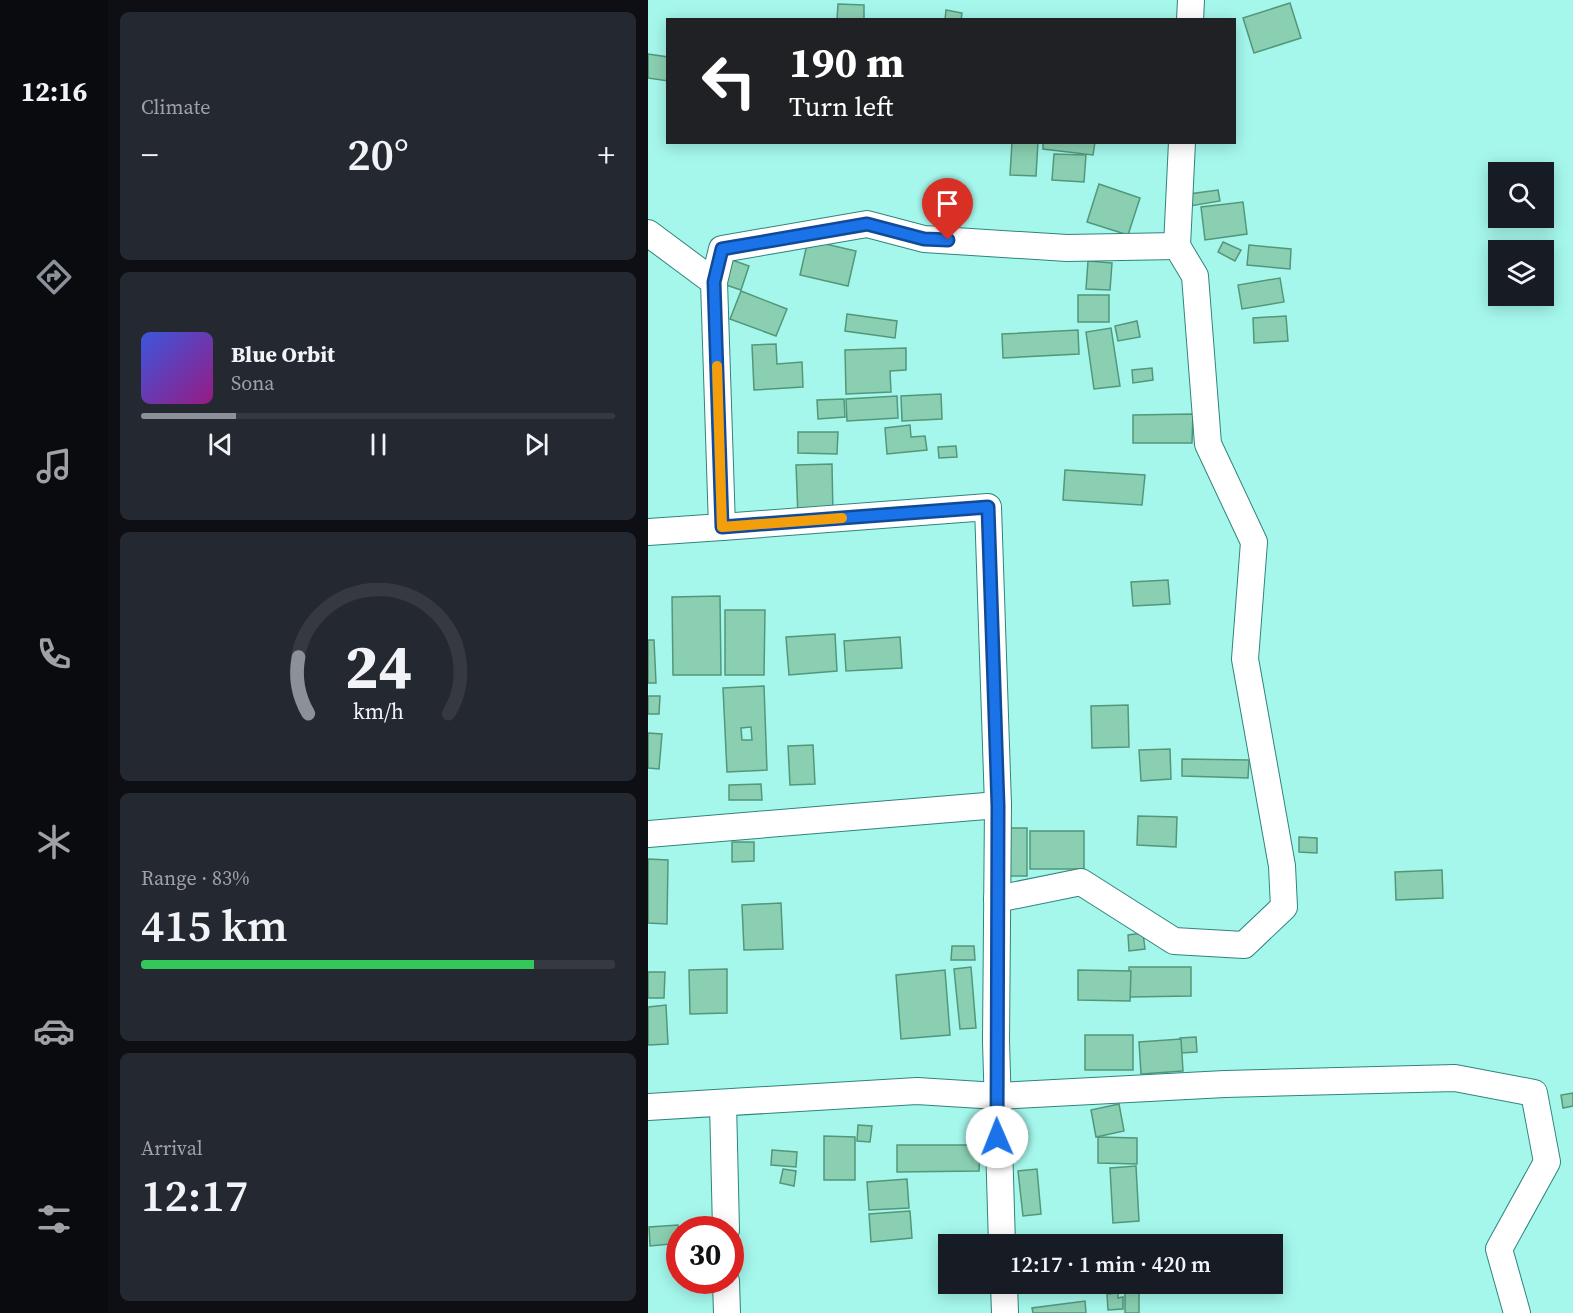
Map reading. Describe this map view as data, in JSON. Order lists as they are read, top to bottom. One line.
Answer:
{"page":{"tabs":"12:16","tile":["Climate",["Range · 83%","415 km"],["Arrival","12:17"]],"turn":["190 m","Turn left"],"heat":["−","20°","+"],"song":["Blue Orbit","Sona"],"limit":"30","trip":"12:17 · 1 min · 420 m","gauge":["24","km/h"]}}
